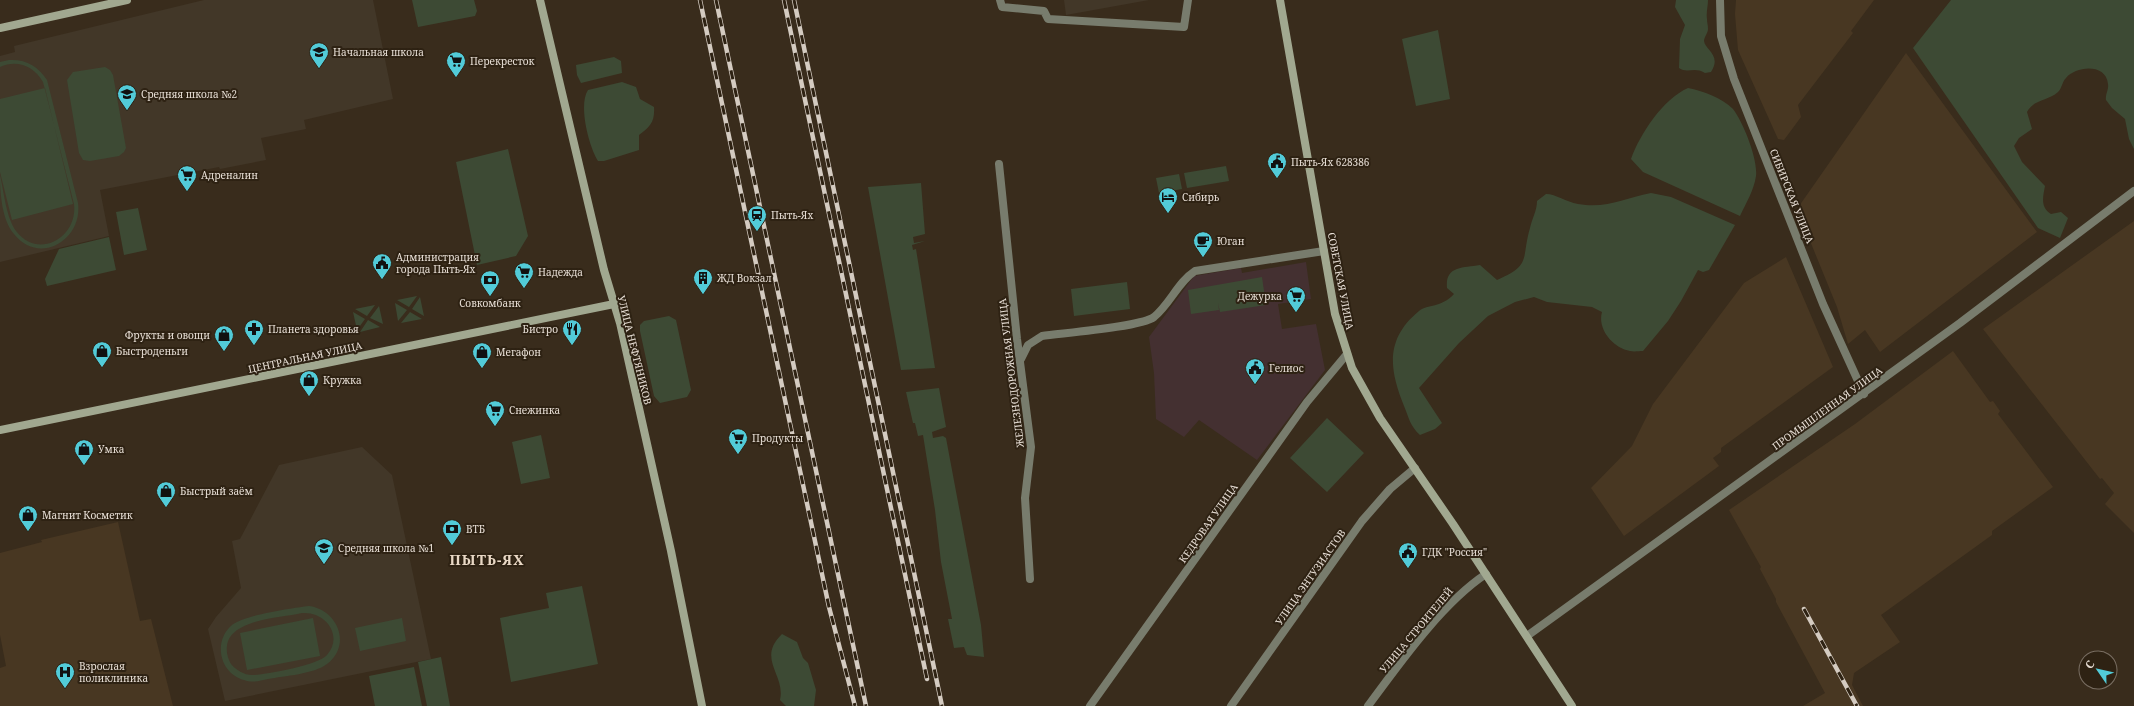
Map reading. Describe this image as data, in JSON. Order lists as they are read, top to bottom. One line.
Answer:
{"streets":{"street":["СИБИРСКАЯ УЛИЦА","СОВЕТСКАЯ УЛИЦА","УЛИЦА НЕФТЯНИКОВ","ЦЕНТРАЛЬНАЯ УЛИЦА","ЖЕЛЕЗНОДОРОЖНАЯ УЛИЦА","ПРОМЫШЛЕННАЯ УЛИЦА","КЕДРОВАЯ УЛИЦА","УЛИЦА ЭНТУЗИАСТОВ","УЛИЦА СТРОИТЕЛЕЙ"]},"crossings":[["СИБИРСКАЯ УЛИЦА","ПРОМЫШЛЕННАЯ УЛИЦА"],["СОВЕТСКАЯ УЛИЦА","ПРОМЫШЛЕННАЯ УЛИЦА"],["СОВЕТСКАЯ УЛИЦА","КЕДРОВАЯ УЛИЦА"],["СОВЕТСКАЯ УЛИЦА","УЛИЦА ЭНТУЗИАСТОВ"],["СОВЕТСКАЯ УЛИЦА","УЛИЦА СТРОИТЕЛЕЙ"],["УЛИЦА НЕФТЯНИКОВ","ЦЕНТРАЛЬНАЯ УЛИЦА"]],"districts":["ПЫТЬ-ЯХ"],"places":{"school or university":["Начальная школа","Средняя школа №2","Средняя школа №1"],"supermarket":["Перекресток","Адреналин","Надежда","Дежурка","Снежинка","Продукты"],"public building":["Пыть-Ях 628386","Администрация города Пыть-Ях","Гелиос","ГДК \"Россия\""],"hotel":["Сибирь"],"station":["Пыть-Ях"],"cafe":["Юган"],"building":["ЖД Вокзал"],"bank":["Совкомбанк","ВТБ"],"pharmacy":["Планета здоровья"],"restaurant":["Бистро"],"shop":["Фрукты и овощи","Быстроденьги","Мегафон","Кружка","Умка","Быстрый заём","Магнит Косметик"],"hospital":["Взрослая поликлиника"]},"north":"top left"}
